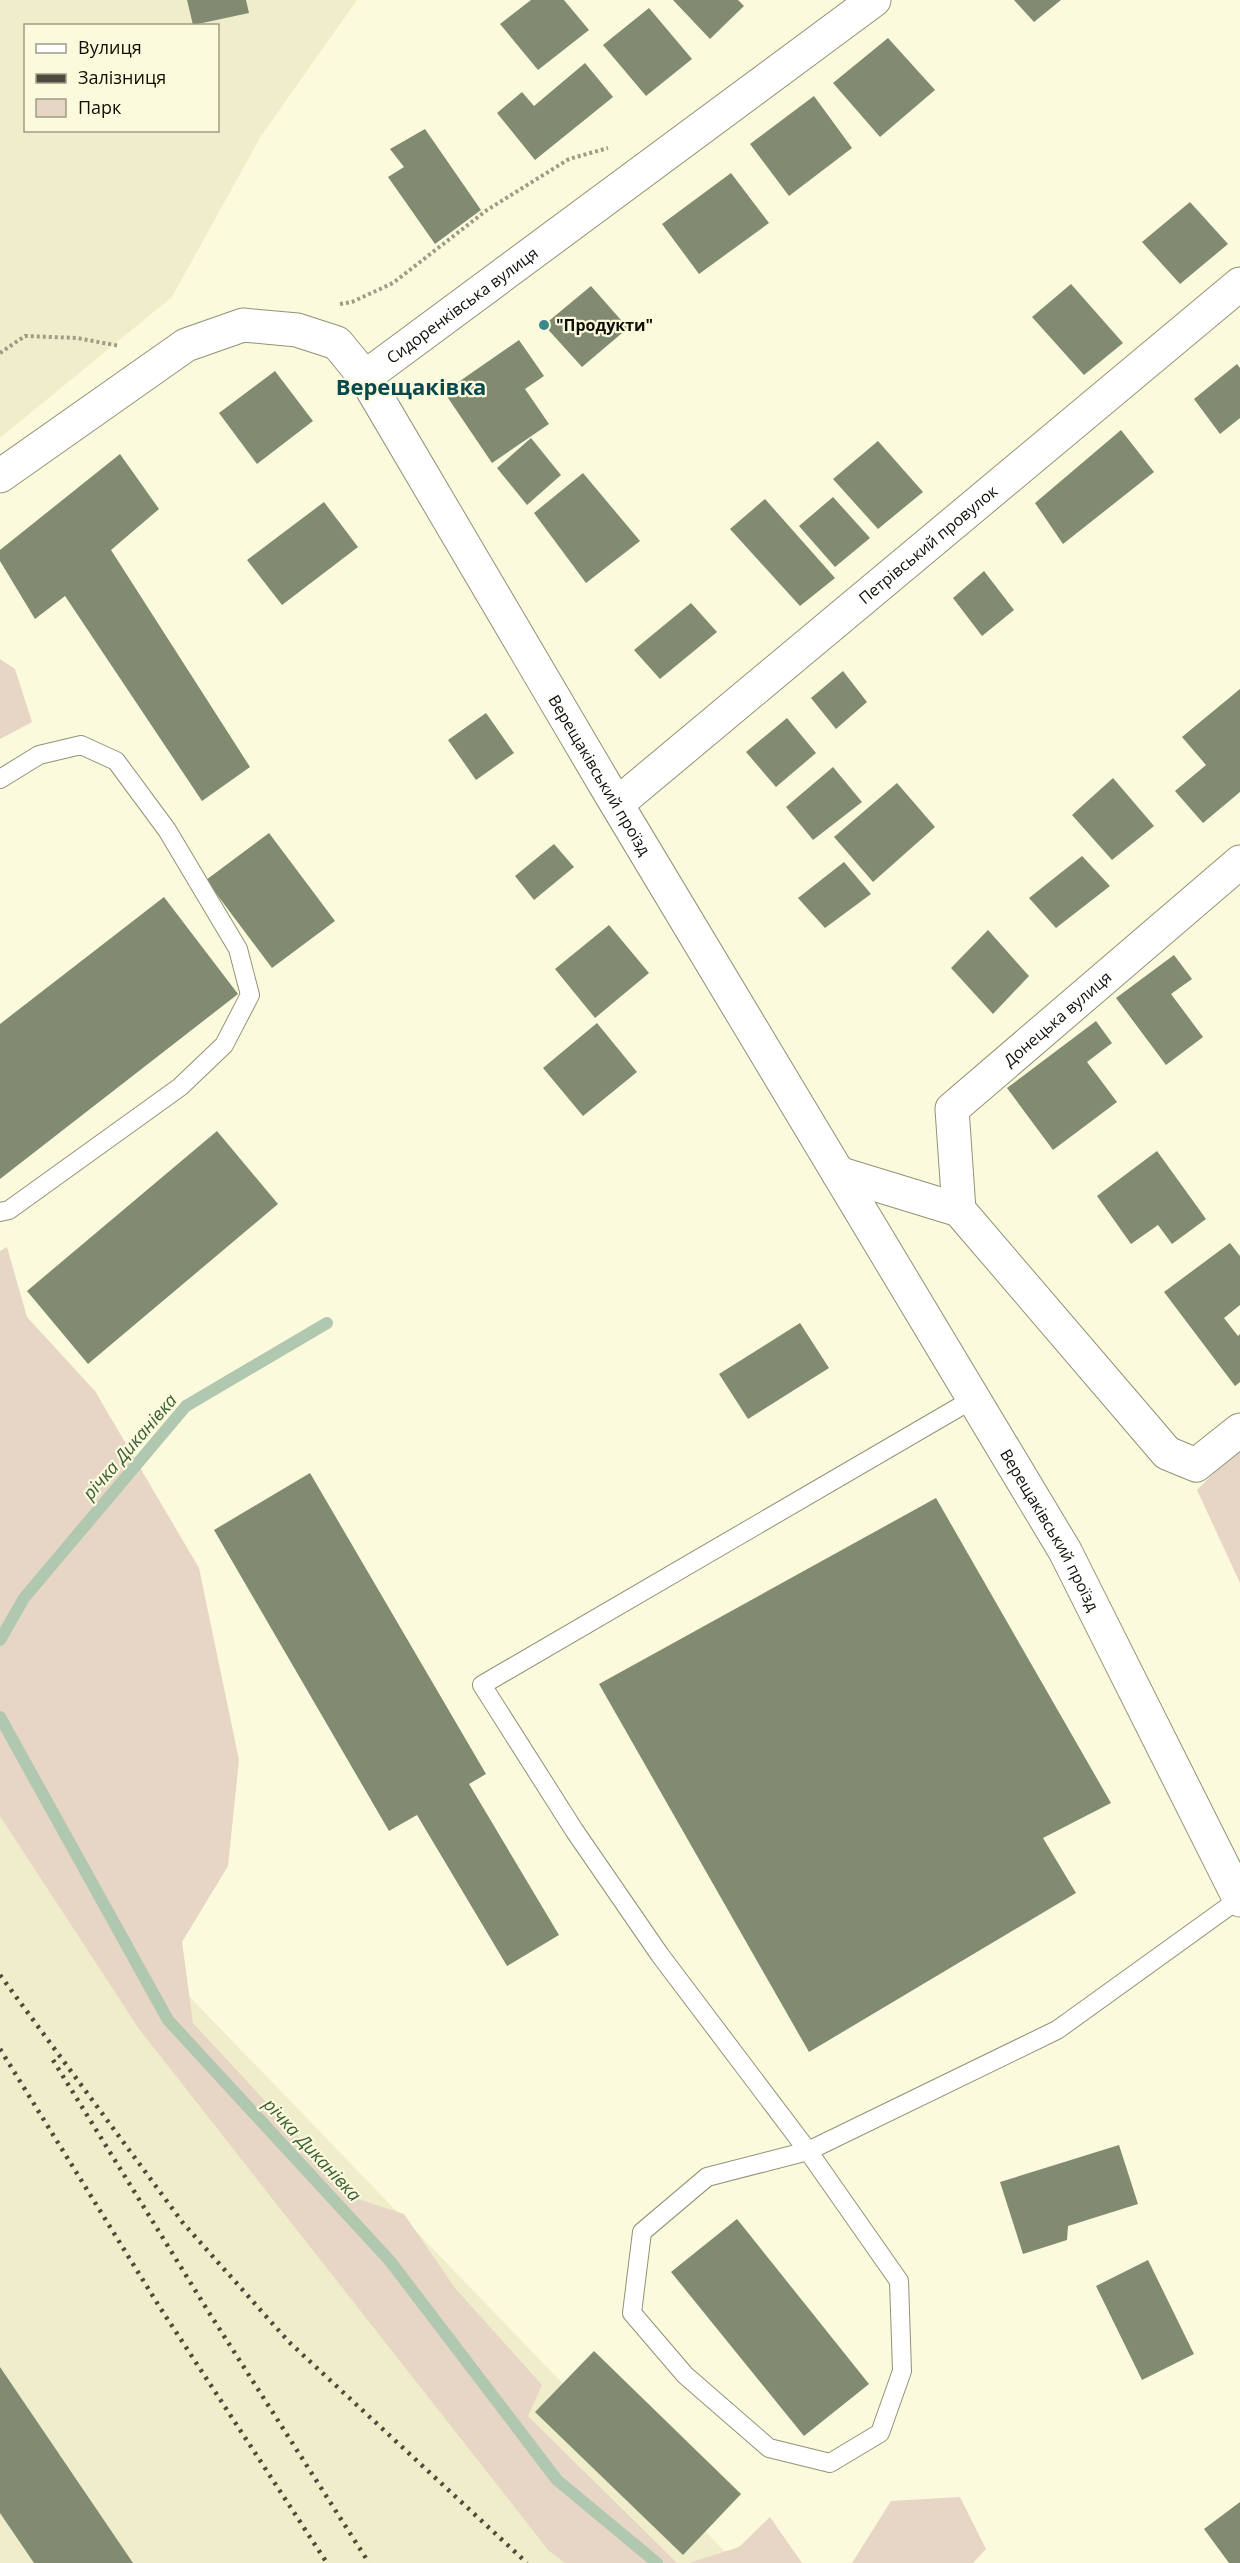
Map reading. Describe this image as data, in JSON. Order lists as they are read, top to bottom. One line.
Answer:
{"streets":{"street":["Сидоренківська вулиця","Петрівський провулок","Верещаківський проїзд","Донецька вулиця"]},"crossings":[["Сидоренківська вулиця","Верещаківський проїзд"],["Петрівський провулок","Верещаківський проїзд"]],"districts":["Верещаківка"],"water":["річка Диканівка"],"places":["\"Продукти\""],"legend":["Вулиця","Залізниця","Парк"]}
